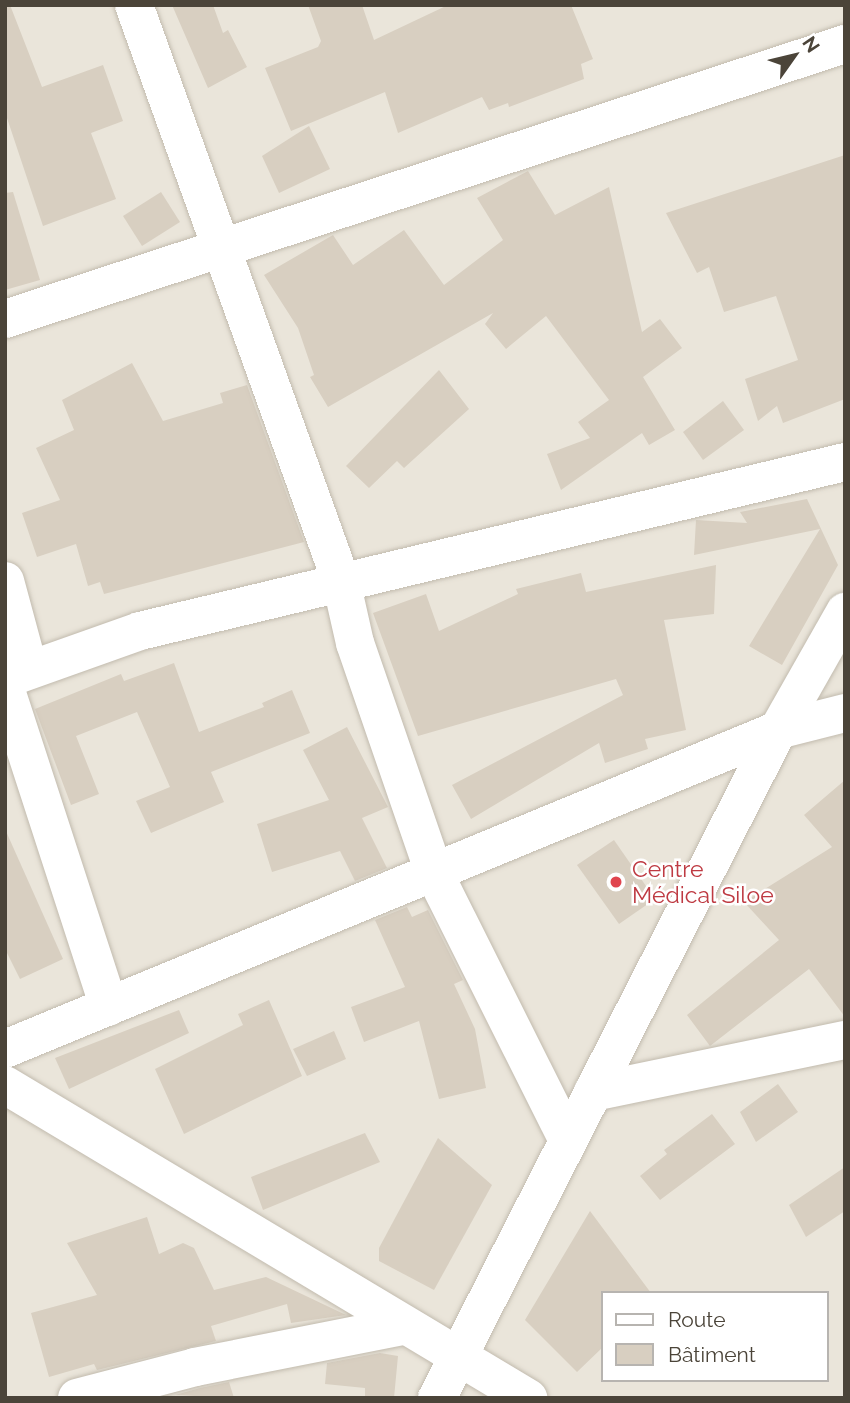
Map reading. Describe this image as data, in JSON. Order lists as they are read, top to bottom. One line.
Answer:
{"places":["Centre Médical Siloe"],"legend":["Route","Bâtiment"],"north":"top right"}
